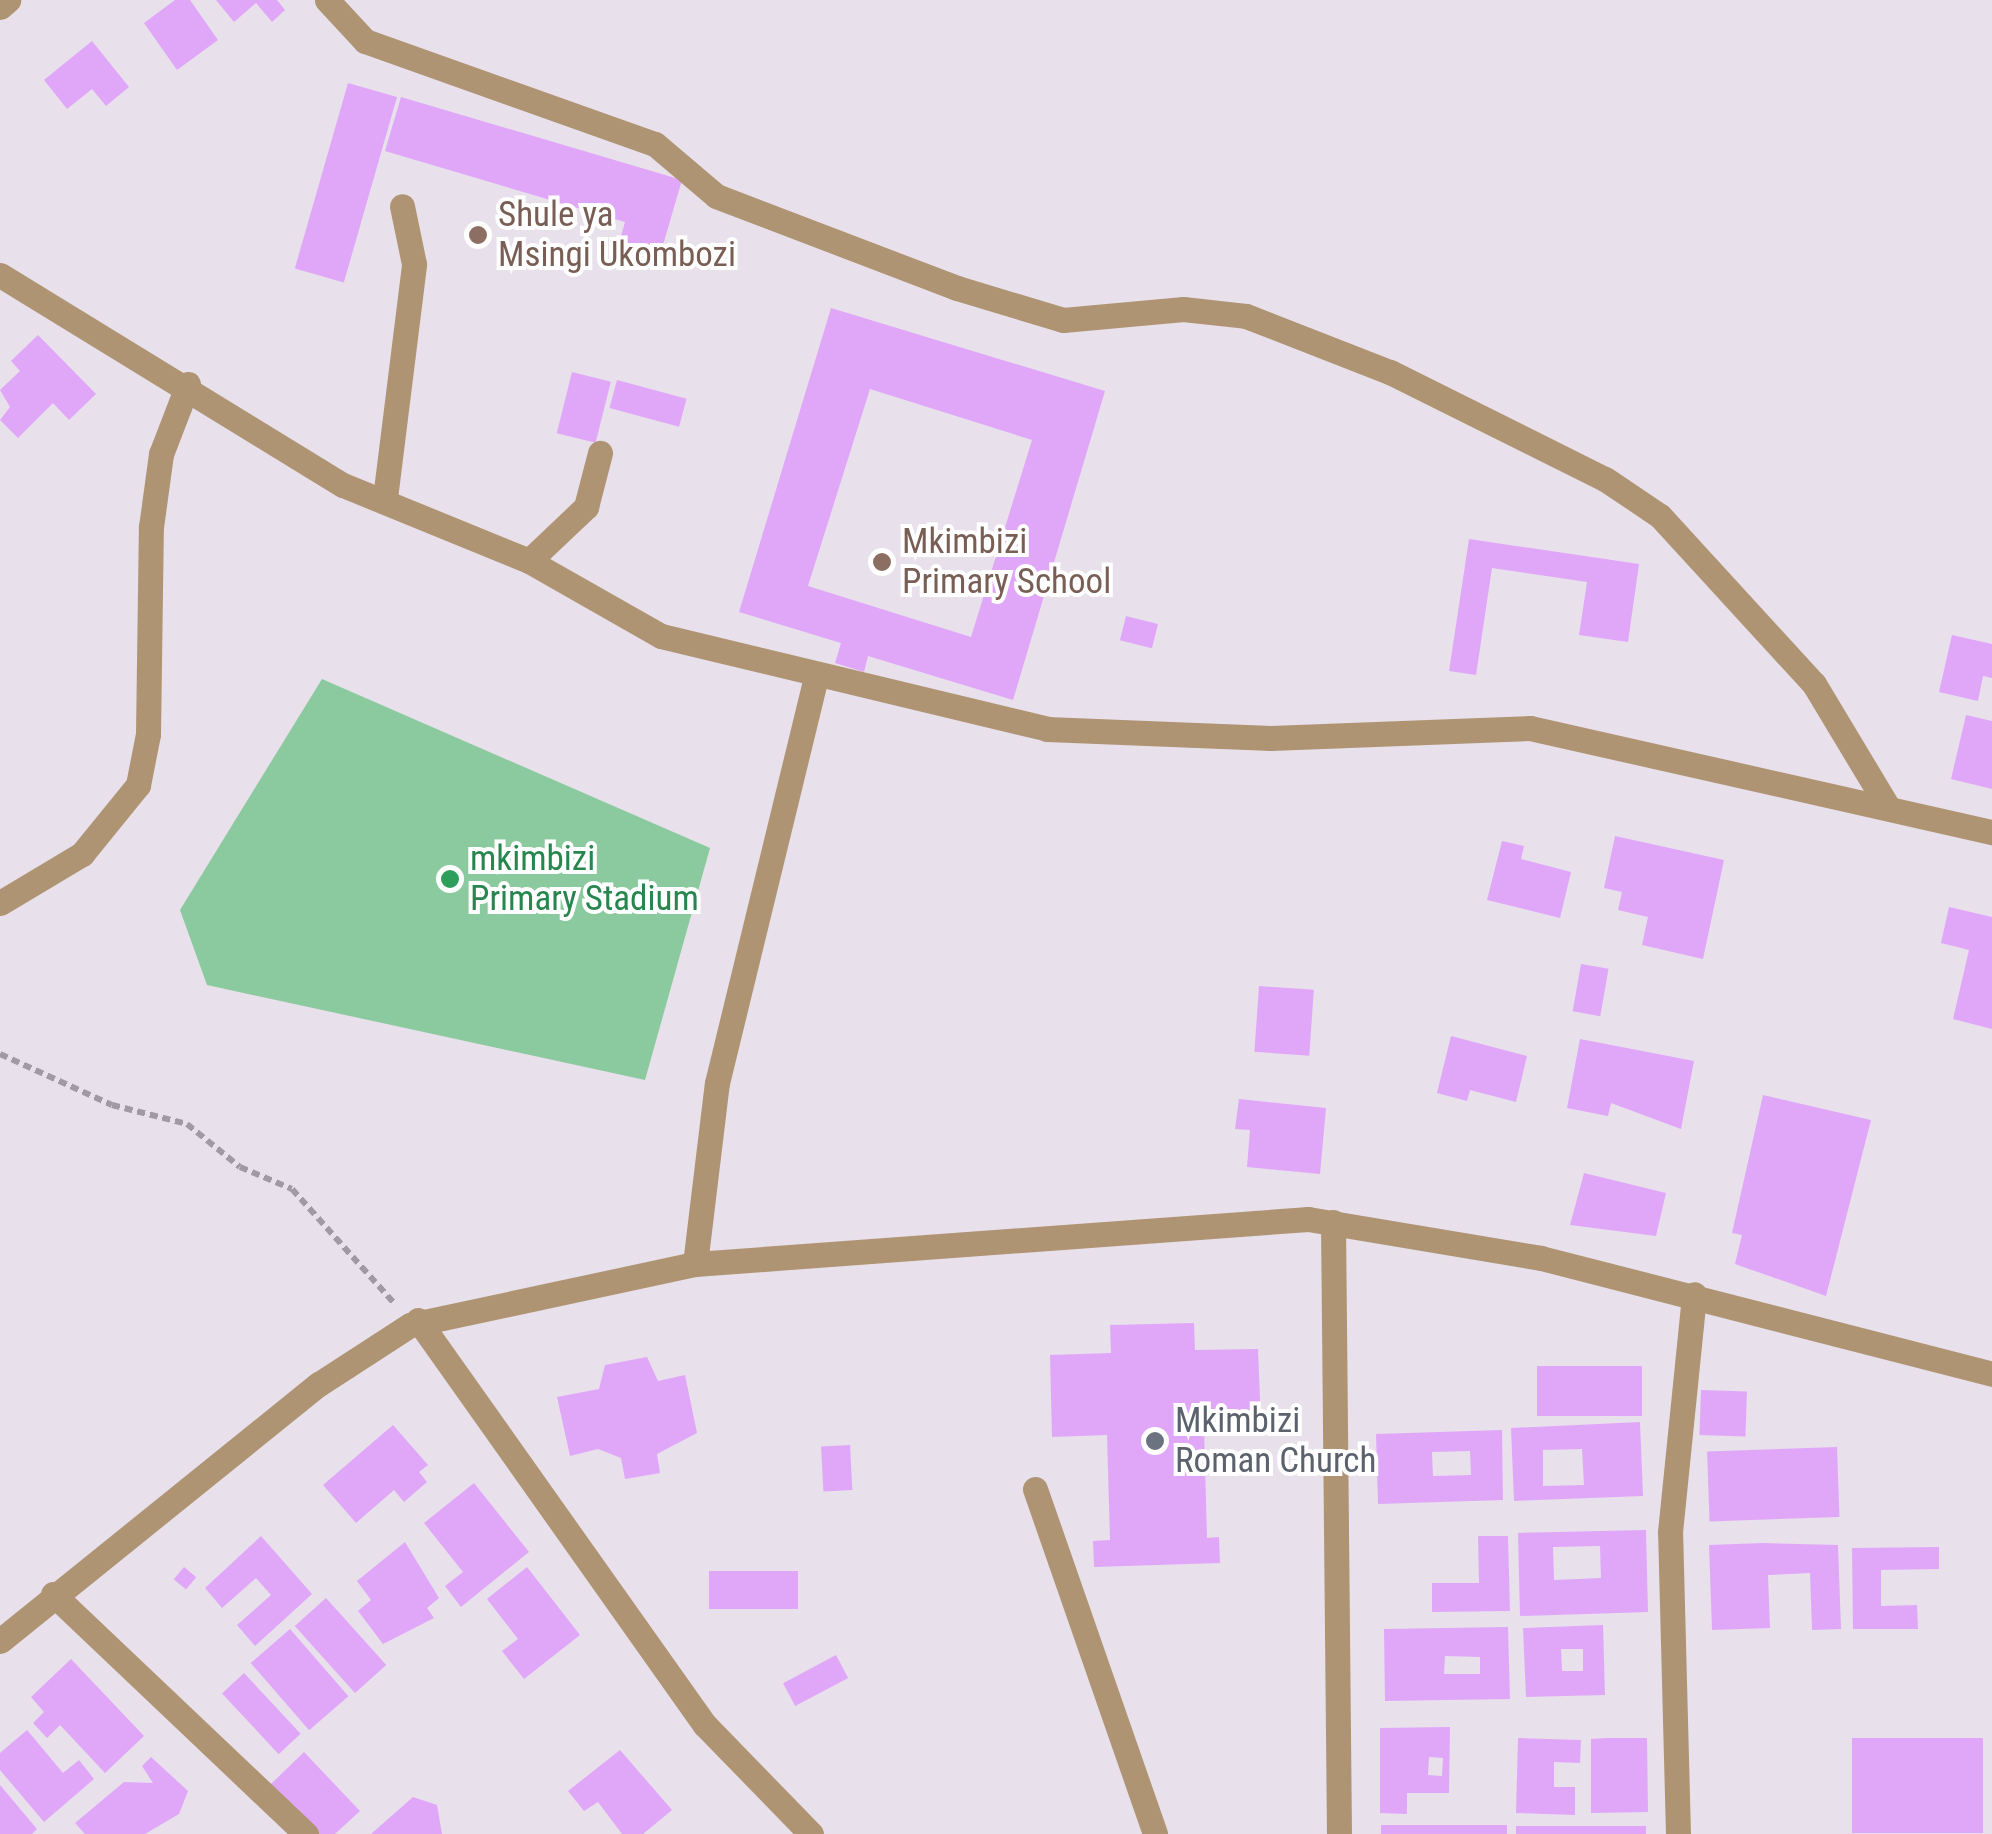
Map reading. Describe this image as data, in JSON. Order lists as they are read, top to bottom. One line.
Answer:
{"places":["Shule ya Msingi Ukombozi","Mkimbizi Primary School","mkimbizi Primary Stadium","Mkimbizi Roman Church"]}
